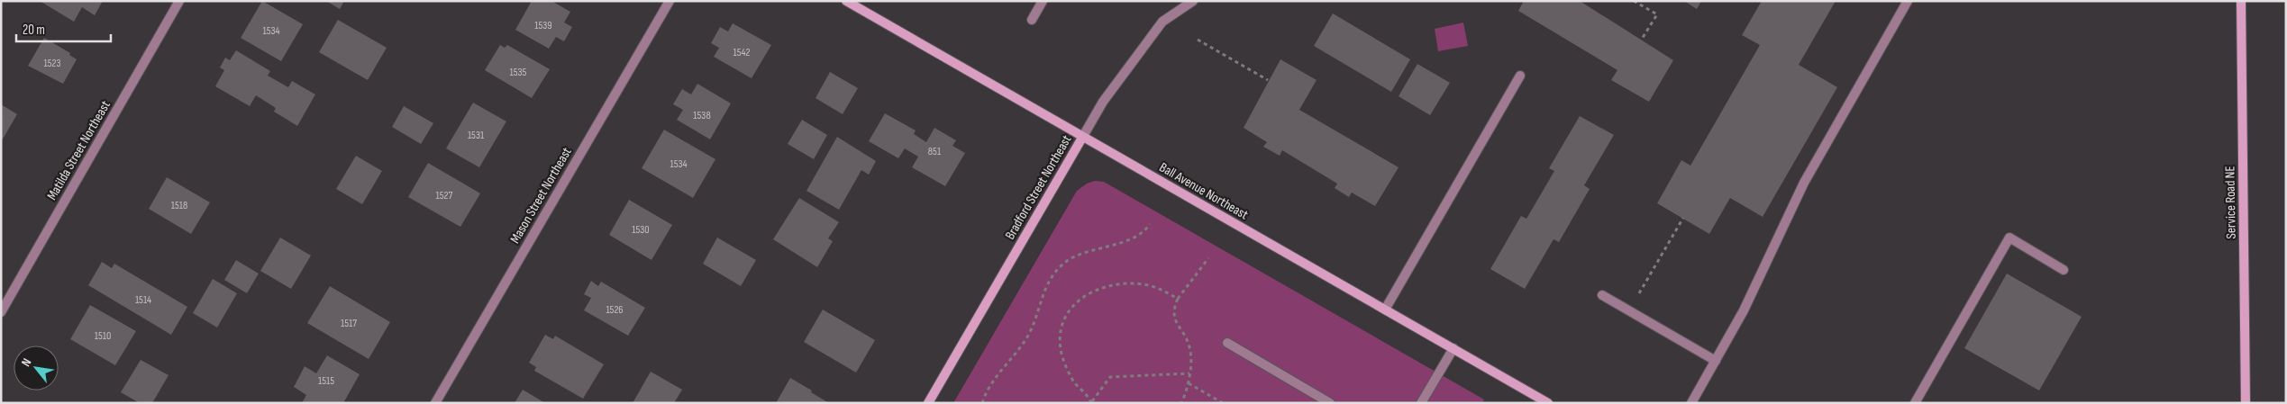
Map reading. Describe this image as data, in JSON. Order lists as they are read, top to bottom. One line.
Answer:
{"streets":{"street":["Matilda Street Northeast","Bradford Street Northeast","Ball Avenue Northeast","Mason Street Northeast","Service Road NE"]},"crossings":[["Bradford Street Northeast","Ball Avenue Northeast"]],"house_numbers":["1539","1534","1542","1523","1535","1538","1531","851","1534","1527","1518","1530","1514","1526","1517","1510","1515"],"scale_bar":"20 m","north":"top left"}
